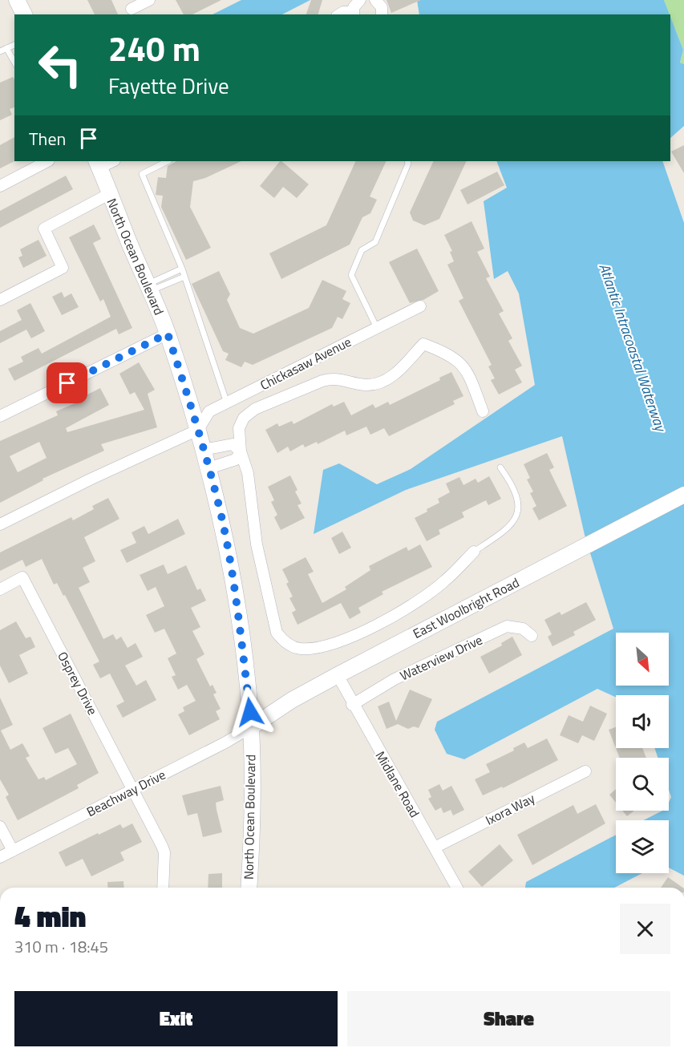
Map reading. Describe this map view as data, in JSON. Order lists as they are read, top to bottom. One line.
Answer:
{"streets":{"main road":["North Ocean Boulevard","East Woolbright Road"],"street":["Chickasaw Avenue","Waterview Drive","Osprey Drive","Midlane Road","Beachway Drive","Ixora Way"]},"crossings":[["North Ocean Boulevard","Chickasaw Avenue"],["North Ocean Boulevard","East Woolbright Road"],["North Ocean Boulevard","Beachway Drive"],["East Woolbright Road","Midlane Road"],["East Woolbright Road","Beachway Drive"],["Waterview Drive","Midlane Road"],["Osprey Drive","Beachway Drive"],["Midlane Road","Ixora Way"]],"water":["Atlantic Intracoastal Waterway"],"north":"bottom right","page":{"turn":["240 m","Fayette Drive"],"then":"Then","heading":["4 min","310 m · 18:45"],"buttons":["Exit","Share"]}}
